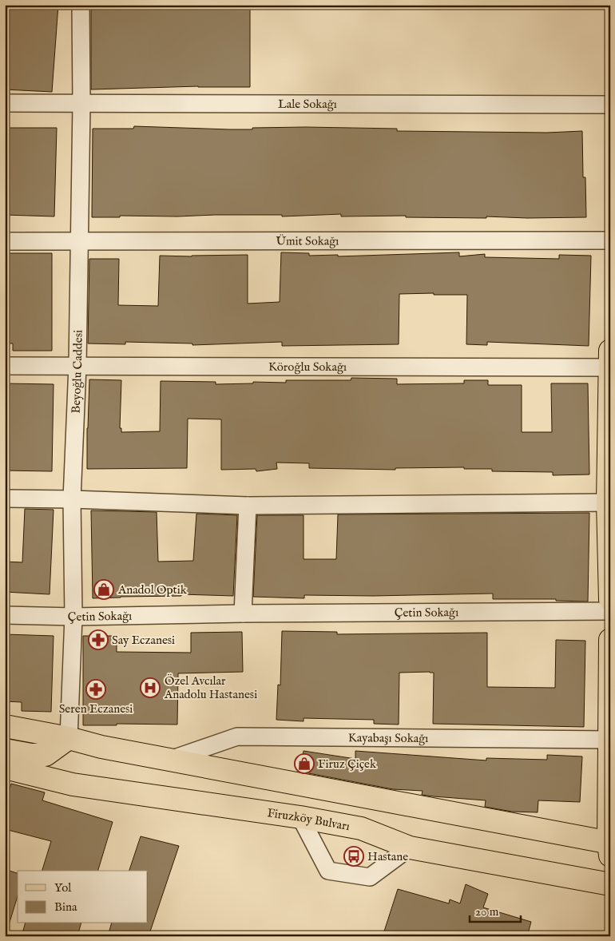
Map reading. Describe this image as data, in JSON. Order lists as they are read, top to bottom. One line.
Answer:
{"streets":{"main road":["Firuzköy Bulvarı"],"street":["Lale Sokağı","Ümit Sokağı","Köroğlu Sokağı","Beyoğlu Caddesi","Çetin Sokağı","Kayabaşı Sokağı"]},"crossings":[["Lale Sokağı","Beyoğlu Caddesi"],["Ümit Sokağı","Beyoğlu Caddesi"],["Köroğlu Sokağı","Beyoğlu Caddesi"],["Beyoğlu Caddesi","Çetin Sokağı"]],"places":{"shop":["Anadol Optik","Firuz Çiçek"],"pharmacy":["Say Eczanesi","Seren Eczanesi"],"hospital":["Özel Avcılar Anadolu Hastanesi"],"bus stop":["Hastane"]},"legend":["Yol","Bina"],"scale_bar":"20 m"}
